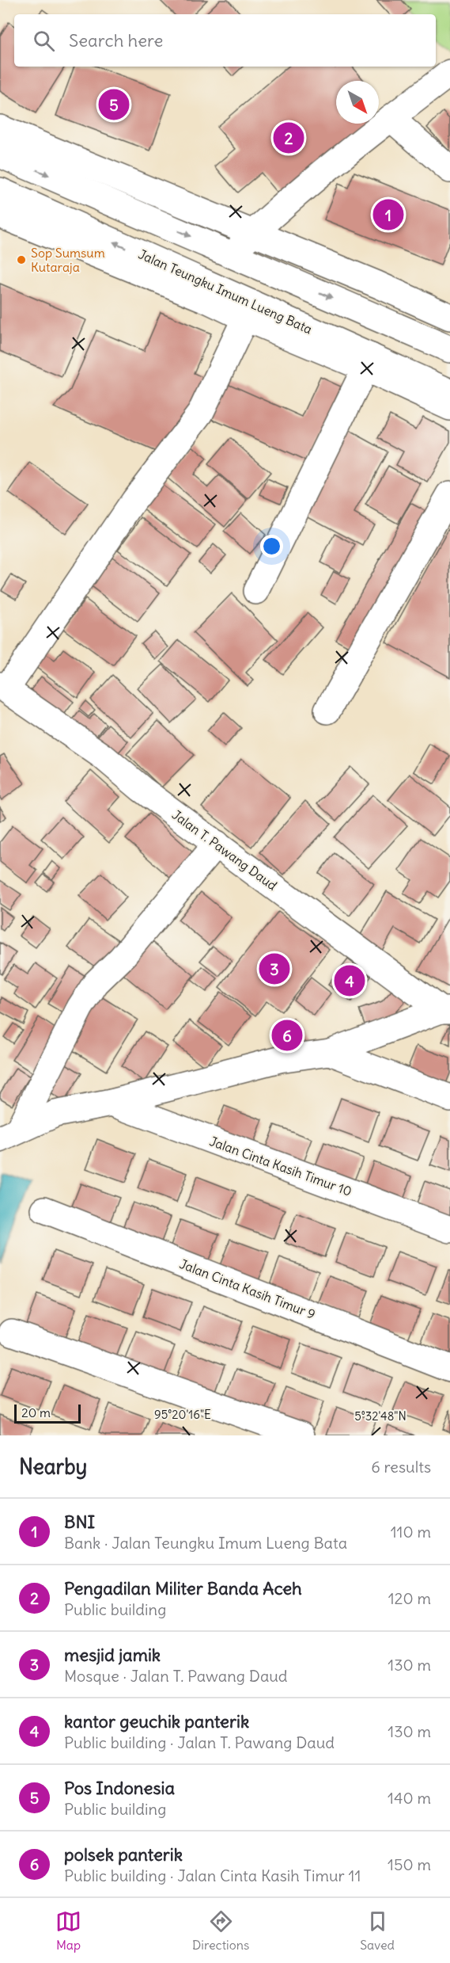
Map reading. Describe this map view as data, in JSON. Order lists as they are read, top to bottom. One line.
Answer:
{"streets":{"main road":["Jalan Teungku Imum Lueng Bata","Jalan T. Pawang Daud","Jalan Cinta Kasih Timur 10","Jalan Cinta Kasih Timur 9"]},"places":["Sop Sumsum Kutaraja"],"scale_bar":"20 m","north":"bottom right","page":{"search":"Search here","pins":["5","2","1","3","4","6"],"scale":"20 m","heading":["Nearby","6 results"],"list":[{"mark":"1","name":"BNI","note":"Bank · Jalan Teungku Imum Lueng Bata","value":"110 m"},{"mark":"2","name":"Pengadilan Militer Banda Aceh","note":"Public building","value":"120 m"},{"mark":"3","name":"mesjid jamik","note":"Mosque · Jalan T. Pawang Daud","value":"130 m"},{"mark":"4","name":"kantor geuchik panterik","note":"Public building · Jalan T. Pawang Daud","value":"130 m"},{"mark":"5","name":"Pos Indonesia","note":"Public building","value":"140 m"},{"mark":"6","name":"polsek panterik","note":"Public building · Jalan Cinta Kasih Timur 11","value":"150 m"}],"nav":["Map","Directions","Saved"]},"coordinates":["95°20'16\"E","5°32'48\"N"]}
